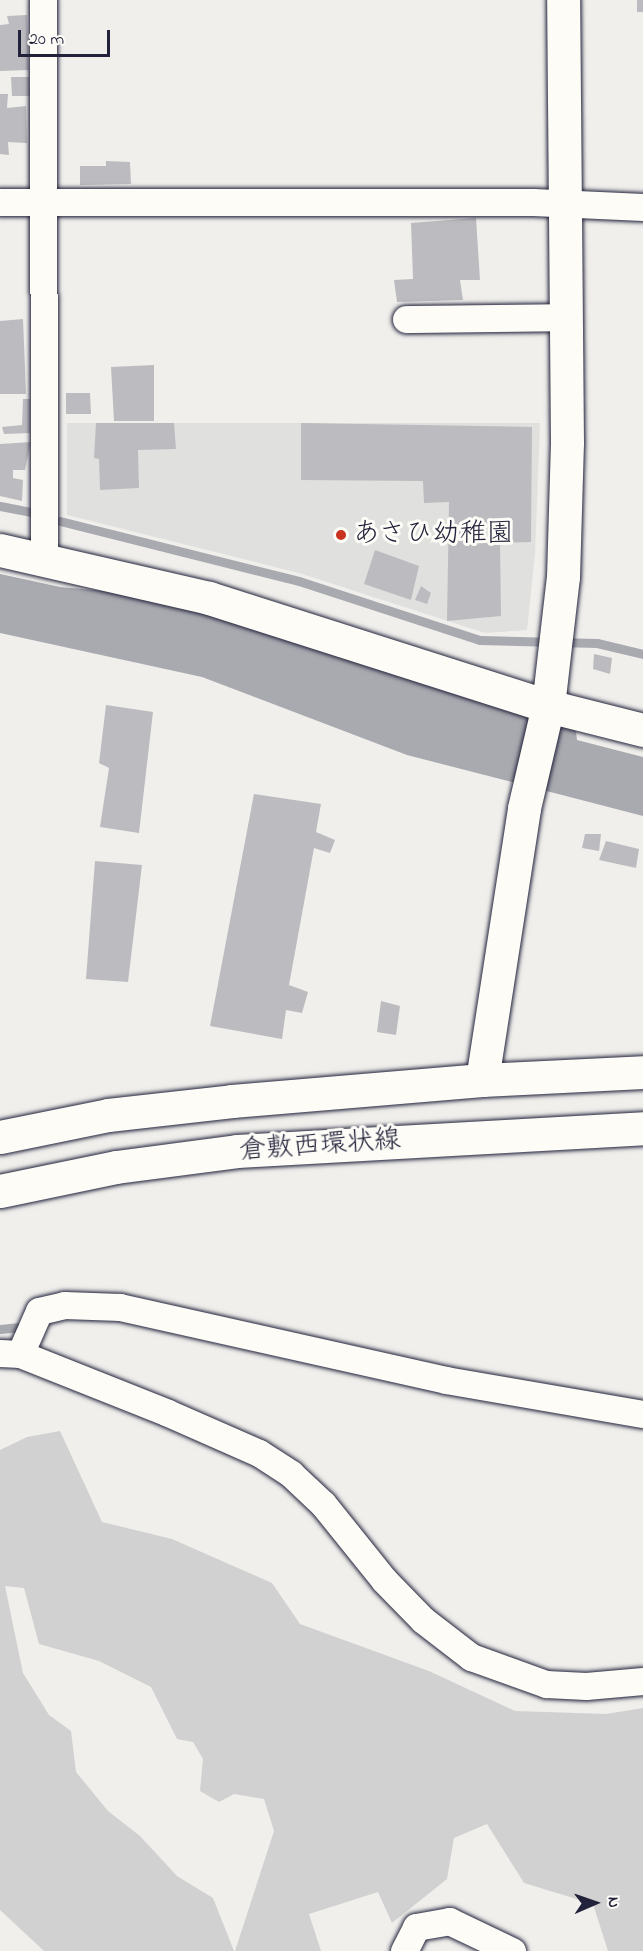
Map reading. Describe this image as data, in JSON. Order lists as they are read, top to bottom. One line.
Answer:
{"streets":{"street":["倉敷西環状線"]},"places":["あさひ幼稚園"],"scale_bar":"20 m","north":"right"}
